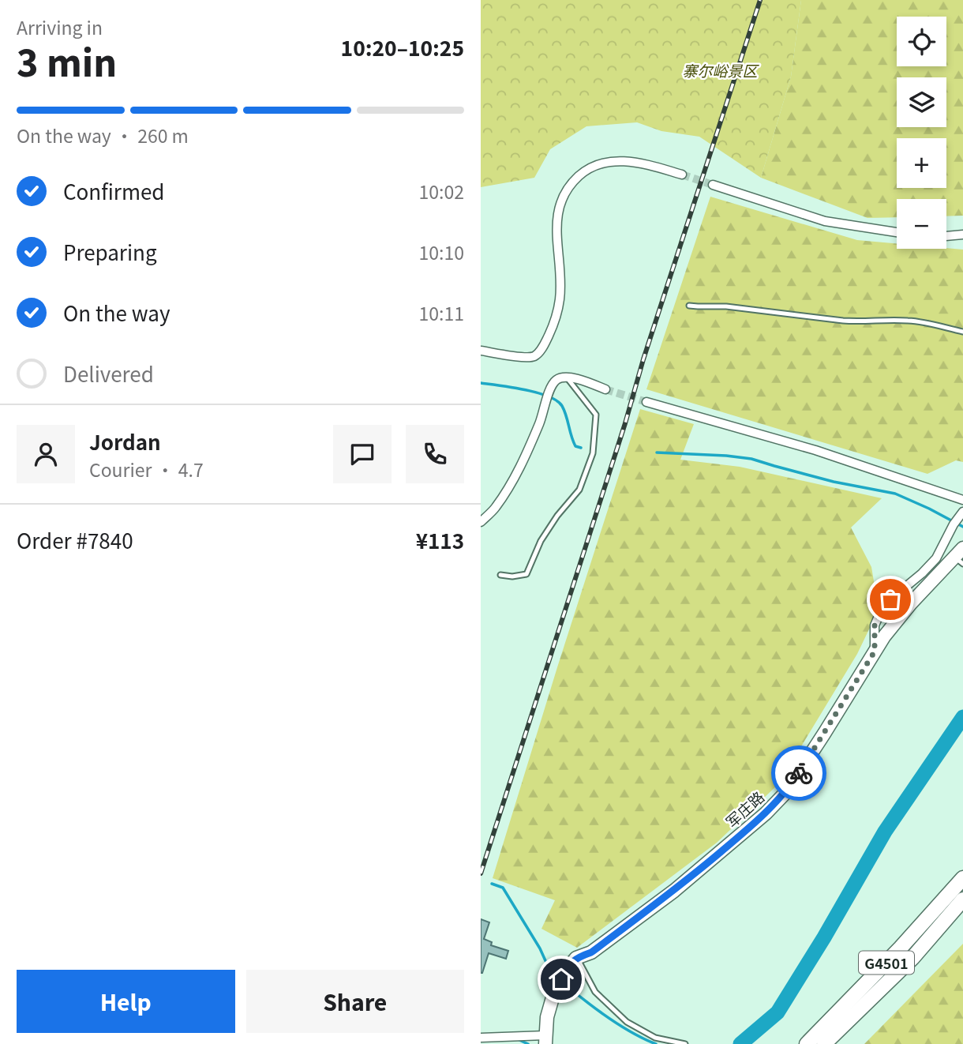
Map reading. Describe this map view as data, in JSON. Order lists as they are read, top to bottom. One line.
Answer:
{"streets":{"highway":["G4501"],"main road":["军庄路"]},"parks":["寨尔峪景区"],"page":{"heading":["3 min","Arriving in","10:20–10:25"],"panel":["Jordan","Courier · 4.7","Order #7840","¥113"],"map_buttons":["+","−"],"bar":"On the way · 260 m","list":[["Confirmed","10:02"],["Preparing","10:10"],["On the way","10:11"],"Delivered"],"buttons":["Help","Share"]}}
